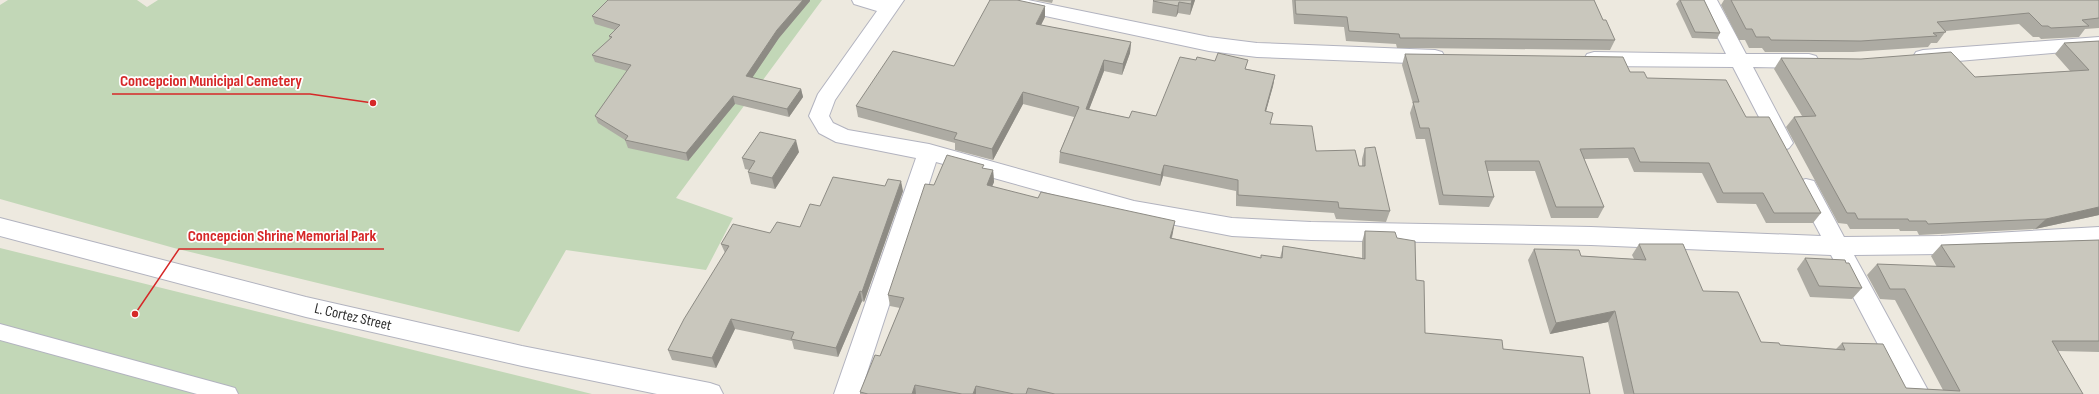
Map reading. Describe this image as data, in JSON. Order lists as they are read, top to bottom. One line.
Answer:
{"streets":{"street":["L. Cortez Street"]},"places":["Concepcion Municipal Cemetery","Concepcion Shrine Memorial Park"]}
